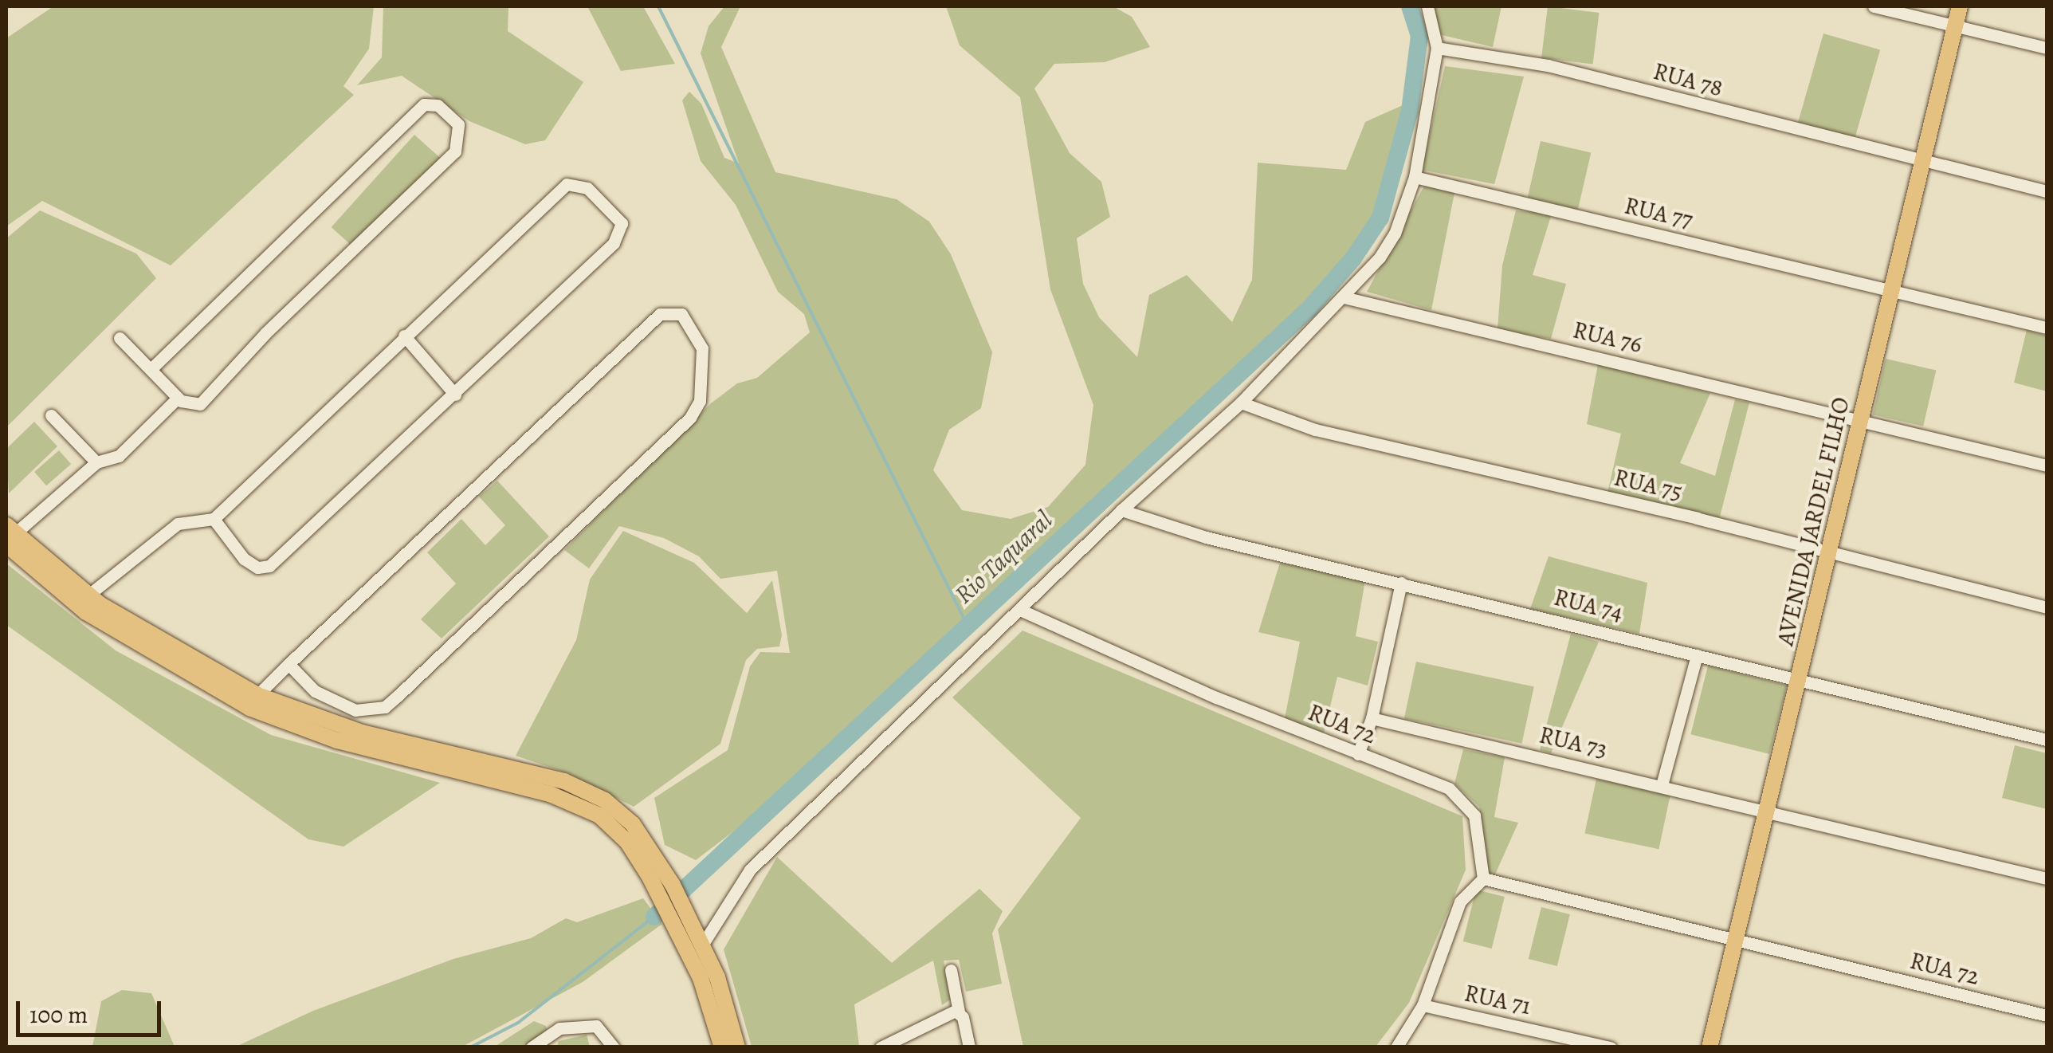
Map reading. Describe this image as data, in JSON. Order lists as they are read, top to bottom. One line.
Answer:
{"streets":{"main road":["AVENIDA JARDEL FILHO"],"street":["RUA 78","RUA 77","RUA 76","RUA 75","RUA 74","RUA 72","RUA 73","RUA 71"]},"crossings":[["RUA 78","AVENIDA JARDEL FILHO"],["RUA 77","AVENIDA JARDEL FILHO"],["RUA 76","AVENIDA JARDEL FILHO"],["RUA 75","AVENIDA JARDEL FILHO"],["AVENIDA JARDEL FILHO","RUA 74"],["AVENIDA JARDEL FILHO","RUA 72"],["AVENIDA JARDEL FILHO","RUA 73"]],"water":["Rio Taquaral"],"scale_bar":"100 m"}
